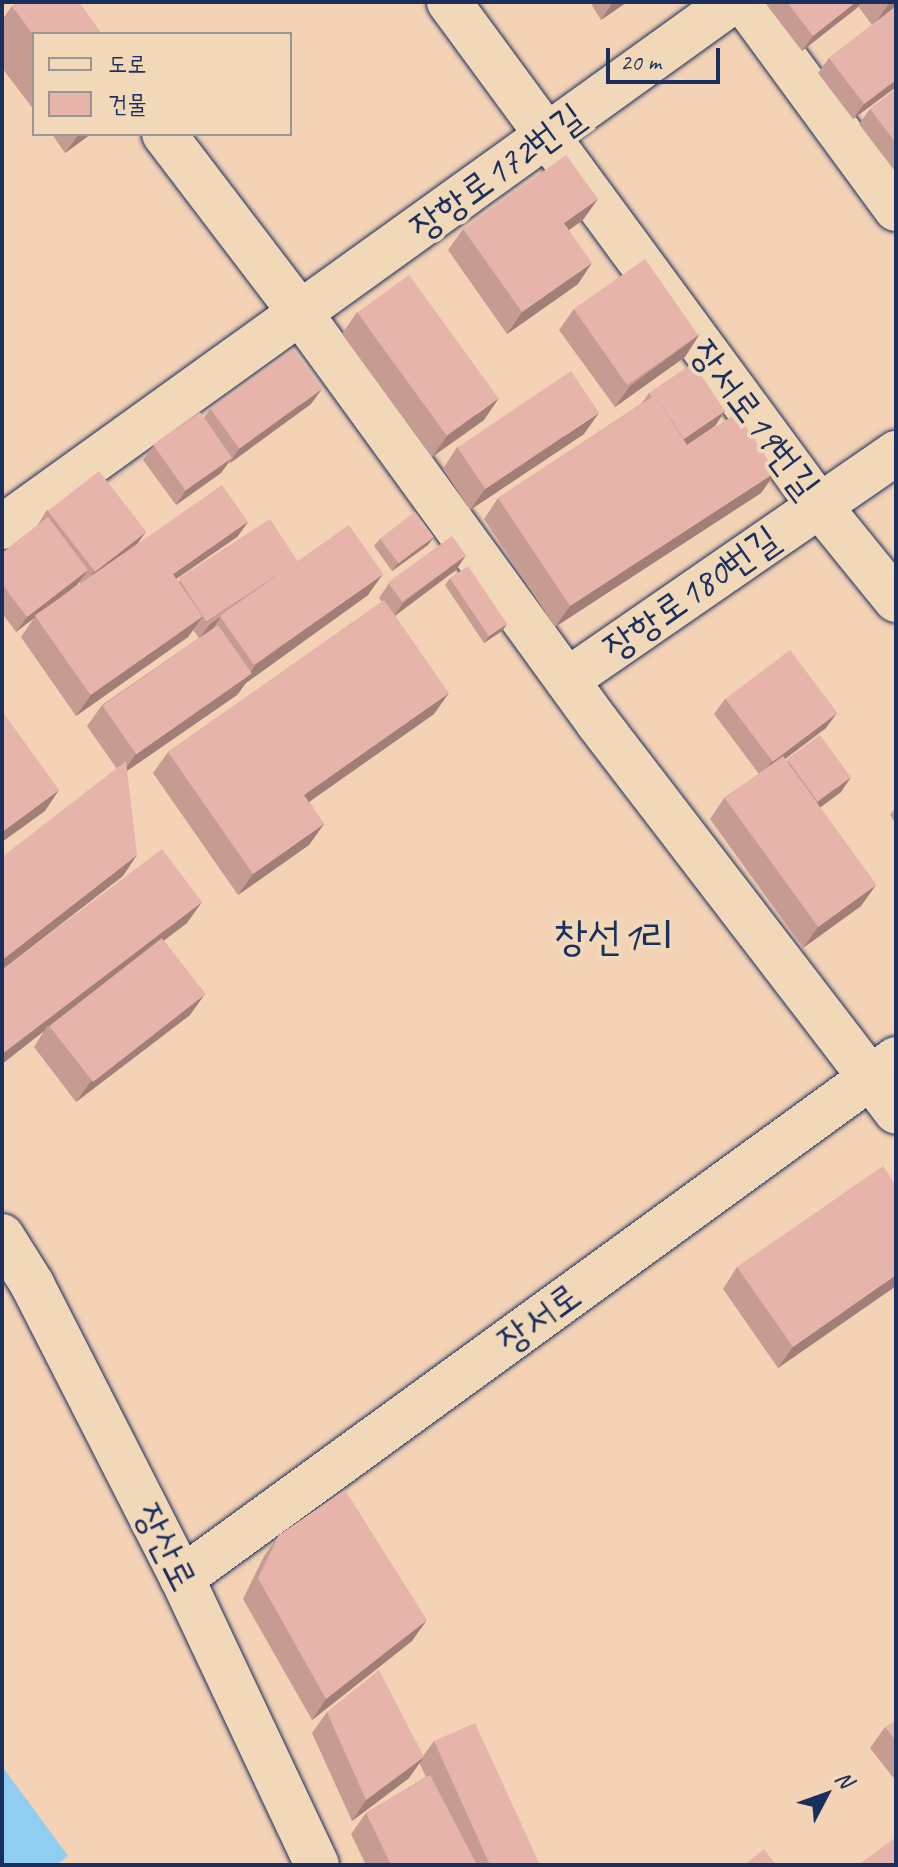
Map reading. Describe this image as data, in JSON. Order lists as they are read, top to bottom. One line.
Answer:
{"streets":{"street":["장항로172번길","장서로19번길","장항로180번길","장서로","장산로"]},"crossings":[["장항로172번길","장서로19번길"],["장서로19번길","장항로180번길"],["장서로","장산로"]],"districts":["창선1리"],"legend":["도로","건물"],"scale_bar":"20 m","north":"top right"}
